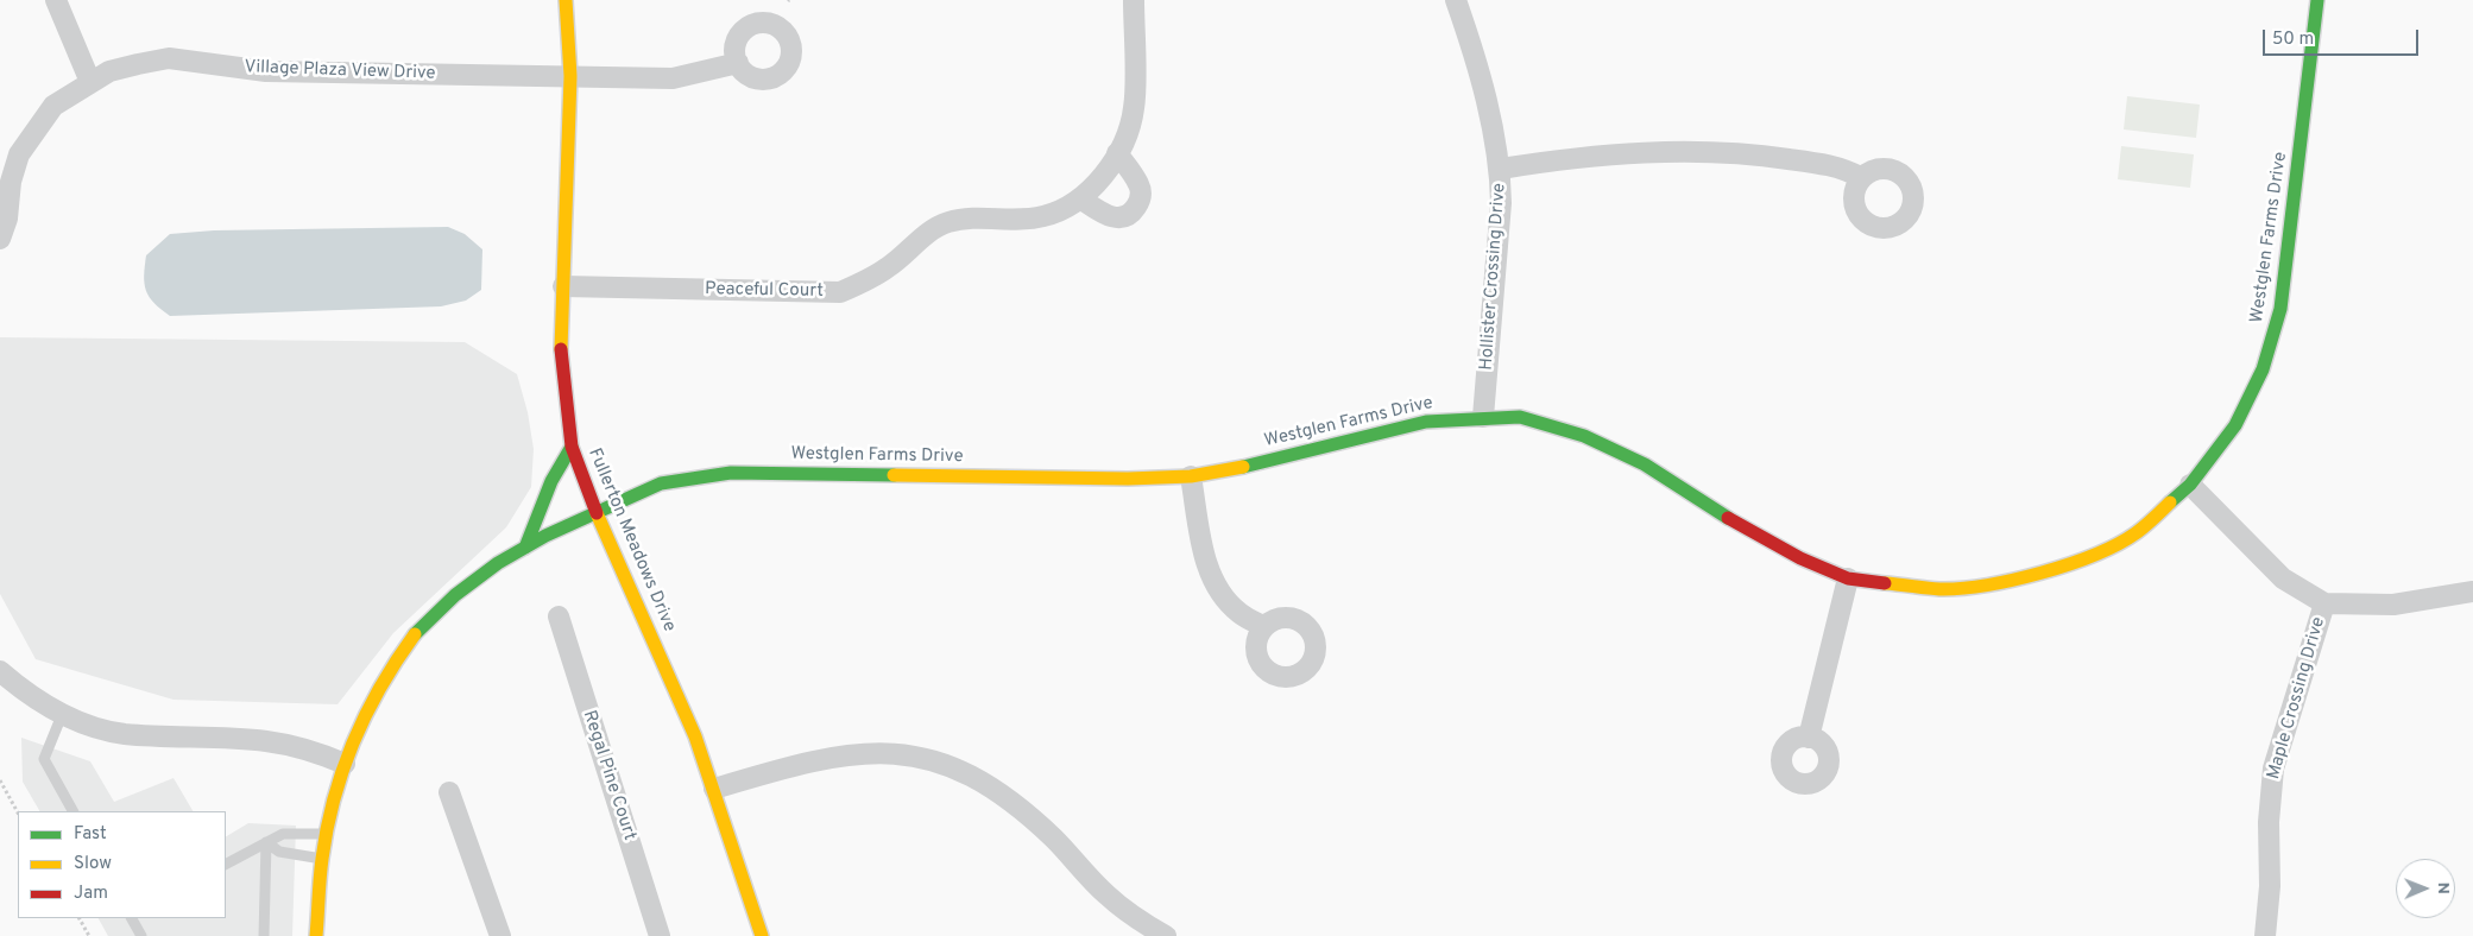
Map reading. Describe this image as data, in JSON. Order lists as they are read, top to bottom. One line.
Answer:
{"streets":{"street":["Village Plaza View Drive","Westglen Farms Drive","Hollister Crossing Drive","Peaceful Court","Fullerton Meadows Drive","Maple Crossing Drive","Regal Pine Court"]},"crossings":[["Village Plaza View Drive","Fullerton Meadows Drive"],["Westglen Farms Drive","Hollister Crossing Drive"],["Westglen Farms Drive","Fullerton Meadows Drive"],["Peaceful Court","Fullerton Meadows Drive"]],"legend":["Fast","Slow","Jam"],"scale_bar":"50 m","north":"right"}
